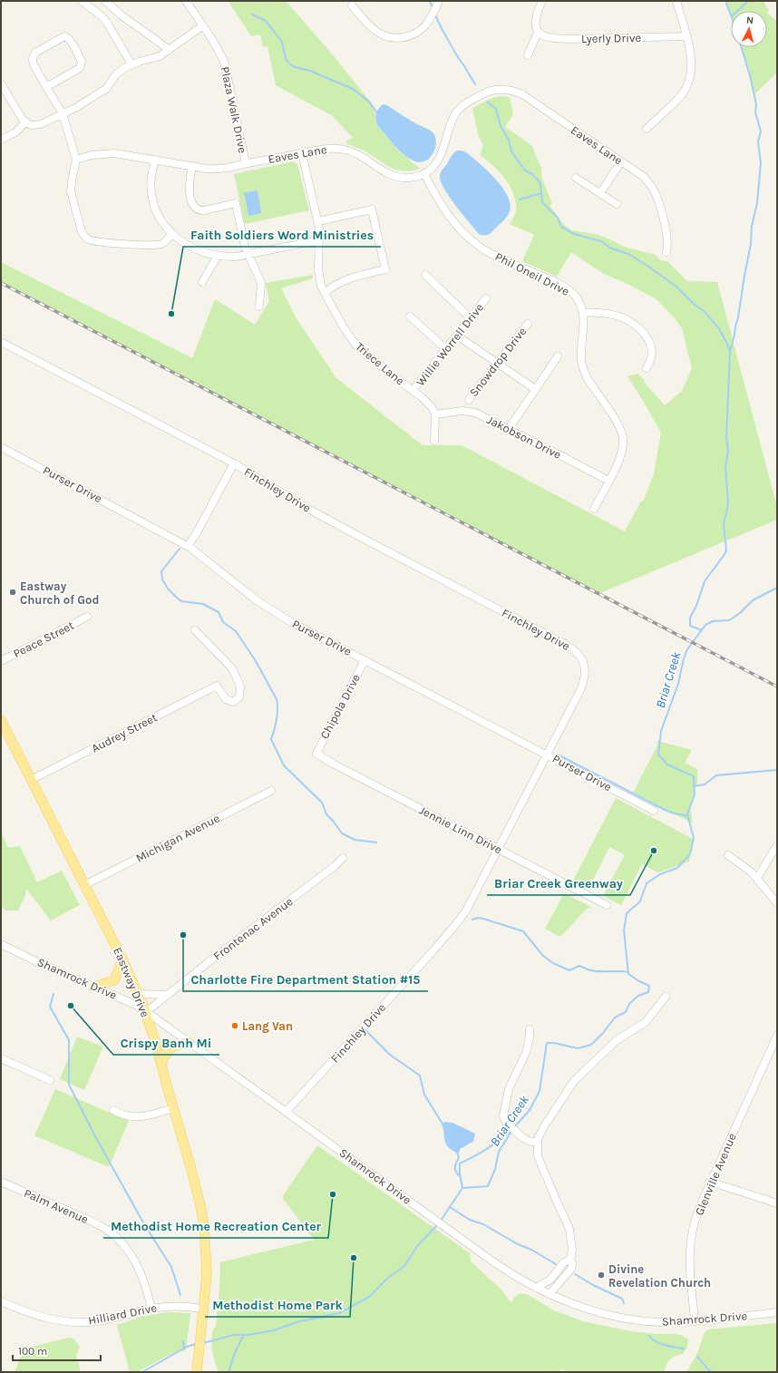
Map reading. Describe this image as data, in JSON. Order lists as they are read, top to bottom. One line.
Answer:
{"streets":{"main road":["Eastway Drive"],"street":["Lyerly Drive","Plaza Walk Drive","Eaves Lane","Phil Oneil Drive","Willie Worrell Drive","Snowdrop Drive","Triece Lane","Jakobson Drive","Purser Drive","Finchley Drive","Peace Street","Chipola Drive","Audrey Street","Jennie Linn Drive","Michigan Avenue","Frontenac Avenue","Shamrock Drive","Glenville Avenue","Palm Avenue","Hilliard Drive"]},"crossings":[["Plaza Walk Drive","Eaves Lane"],["Eaves Lane","Phil Oneil Drive"],["Eaves Lane","Triece Lane"],["Phil Oneil Drive","Jakobson Drive"],["Willie Worrell Drive","Triece Lane"],["Triece Lane","Jakobson Drive"],["Purser Drive","Finchley Drive"],["Purser Drive","Chipola Drive"],["Finchley Drive","Jennie Linn Drive"],["Finchley Drive","Shamrock Drive"],["Chipola Drive","Jennie Linn Drive"],["Audrey Street","Eastway Drive"],["Michigan Avenue","Eastway Drive"],["Frontenac Avenue","Shamrock Drive"],["Frontenac Avenue","Eastway Drive"],["Shamrock Drive","Eastway Drive"],["Shamrock Drive","Glenville Avenue"],["Eastway Drive","Hilliard Drive"],["Palm Avenue","Hilliard Drive"]],"water":["Briar Creek"],"places":["Faith Soldiers Word Ministries","Eastway Church of God","Briar Creek Greenway","Charlotte Fire Department Station #15","Crispy Banh Mi","Lang Van","Methodist Home Recreation Center","Methodist Home Park","Divine Revelation Church"],"scale_bar":"100 m","north":"top"}
